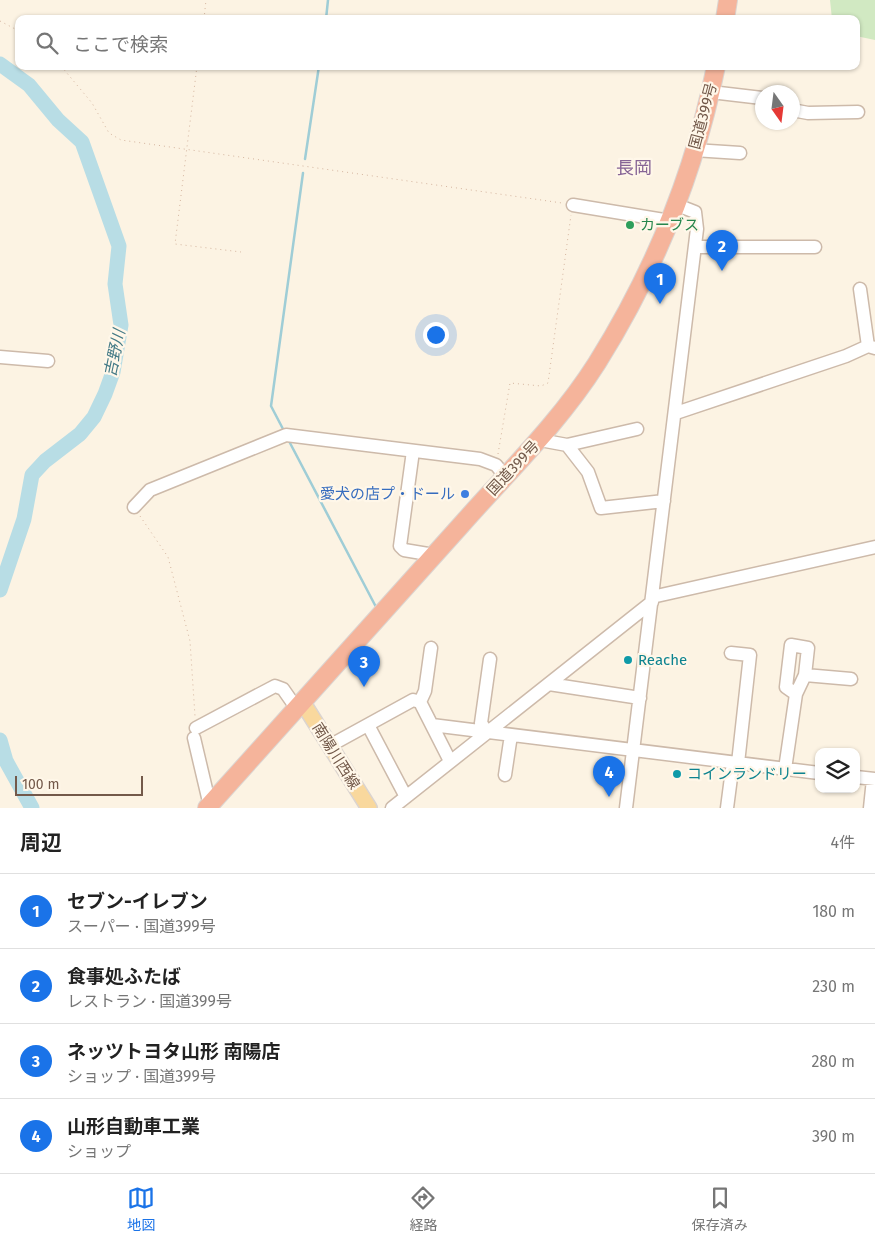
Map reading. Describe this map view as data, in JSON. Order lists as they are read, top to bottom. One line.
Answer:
{"streets":{"highway":["国道399号"],"main road":["南陽川西線"]},"crossings":[["国道399号","南陽川西線"]],"districts":["長岡"],"water":["吉野川"],"places":["カーブス","愛犬の店プ・ドール","Reache","コインランドリー"],"scale_bar":"100 m","north":"bottom","page":{"search":"ここで検索","pins":["2","1","3","4"],"scale":"100 m","heading":["周辺","4件"],"list":[{"mark":"1","name":"セブン-イレブン","note":"スーパー · 国道399号","value":"180 m"},{"mark":"2","name":"食事処ふたば","note":"レストラン · 国道399号","value":"230 m"},{"mark":"3","name":"ネッツトヨタ山形 南陽店","note":"ショップ · 国道399号","value":"280 m"},{"mark":"4","name":"山形自動車工業","note":"ショップ","value":"390 m"}],"nav":["地図","経路","保存済み"]}}
